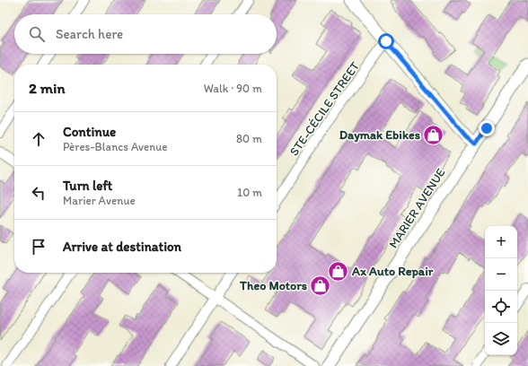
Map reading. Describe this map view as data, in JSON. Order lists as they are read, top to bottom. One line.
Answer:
{"streets":{"street":["STE-CÉCILE STREET","MARIER AVENUE"]},"places":{"shop":["Daymak Ebikes","Ax Auto Repair","Theo Motors"]},"page":{"search":"Search here","heading":["2 min","Walk · 90 m"],"list":[["Continue","Pères-Blancs Avenue","80 m"],["Turn left","Marier Avenue","10 m"],"Arrive at destination"],"map_buttons":["+","−"]}}
